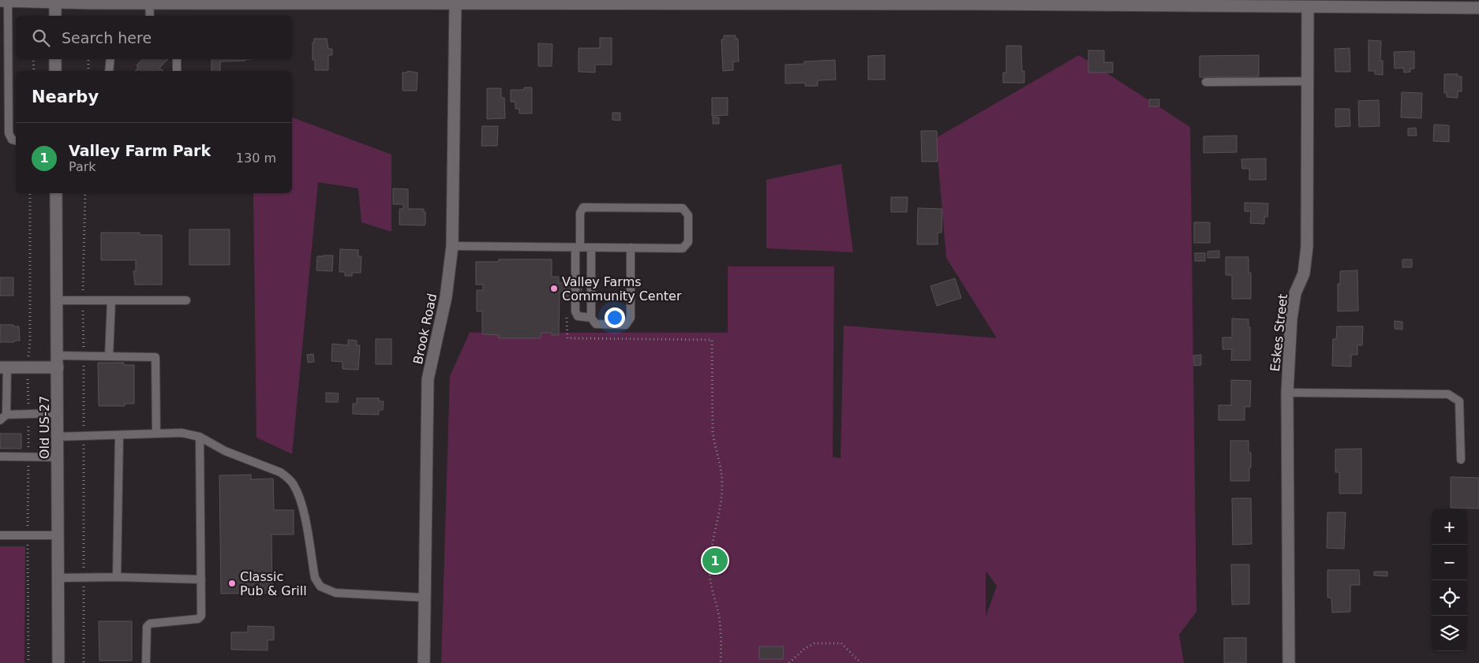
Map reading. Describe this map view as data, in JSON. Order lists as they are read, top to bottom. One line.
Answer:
{"streets":{"street":["Brook Road","Eskes Street","Old US-27"]},"places":["Valley Farms Community Center","Classic Pub & Grill"],"page":{"search":"Search here","heading":"Nearby","list":[{"mark":"1","name":"Valley Farm Park","note":"Park","value":"130 m"}],"map_buttons":["+","−"],"pins":"1"}}
